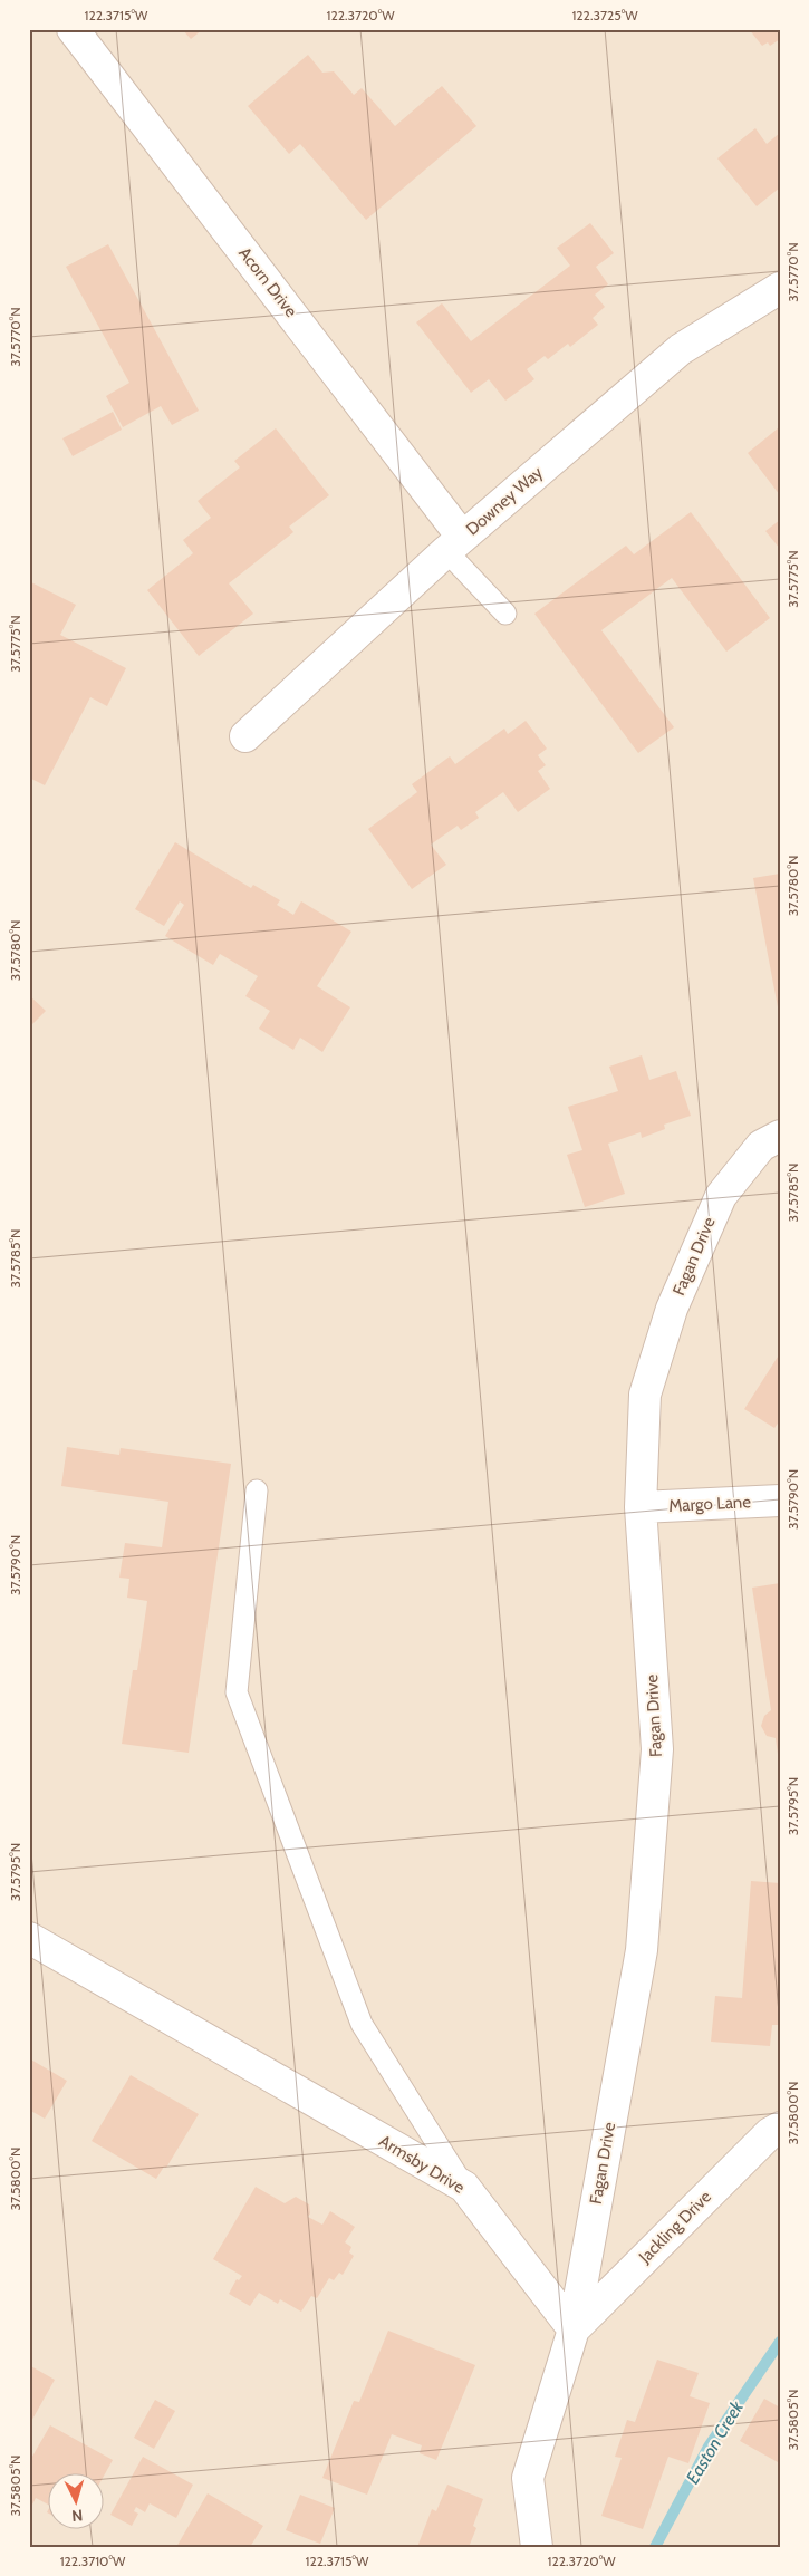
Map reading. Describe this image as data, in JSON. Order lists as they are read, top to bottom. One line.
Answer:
{"streets":{"street":["Acorn Drive","Downey Way","Fagan Drive","Margo Lane","Armsby Drive","Jackling Drive"]},"crossings":[["Acorn Drive","Downey Way"],["Fagan Drive","Margo Lane"],["Fagan Drive","Armsby Drive"],["Fagan Drive","Jackling Drive"],["Armsby Drive","Jackling Drive"]],"water":["Easton Creek"],"north":"bottom","coordinates":["122.3715°W","122.3720°W","122.3725°W","37.5770°N","37.5775°N","37.5780°N","37.5785°N","37.5790°N","37.5795°N","37.5800°N","37.5805°N","122.3710°W"]}
